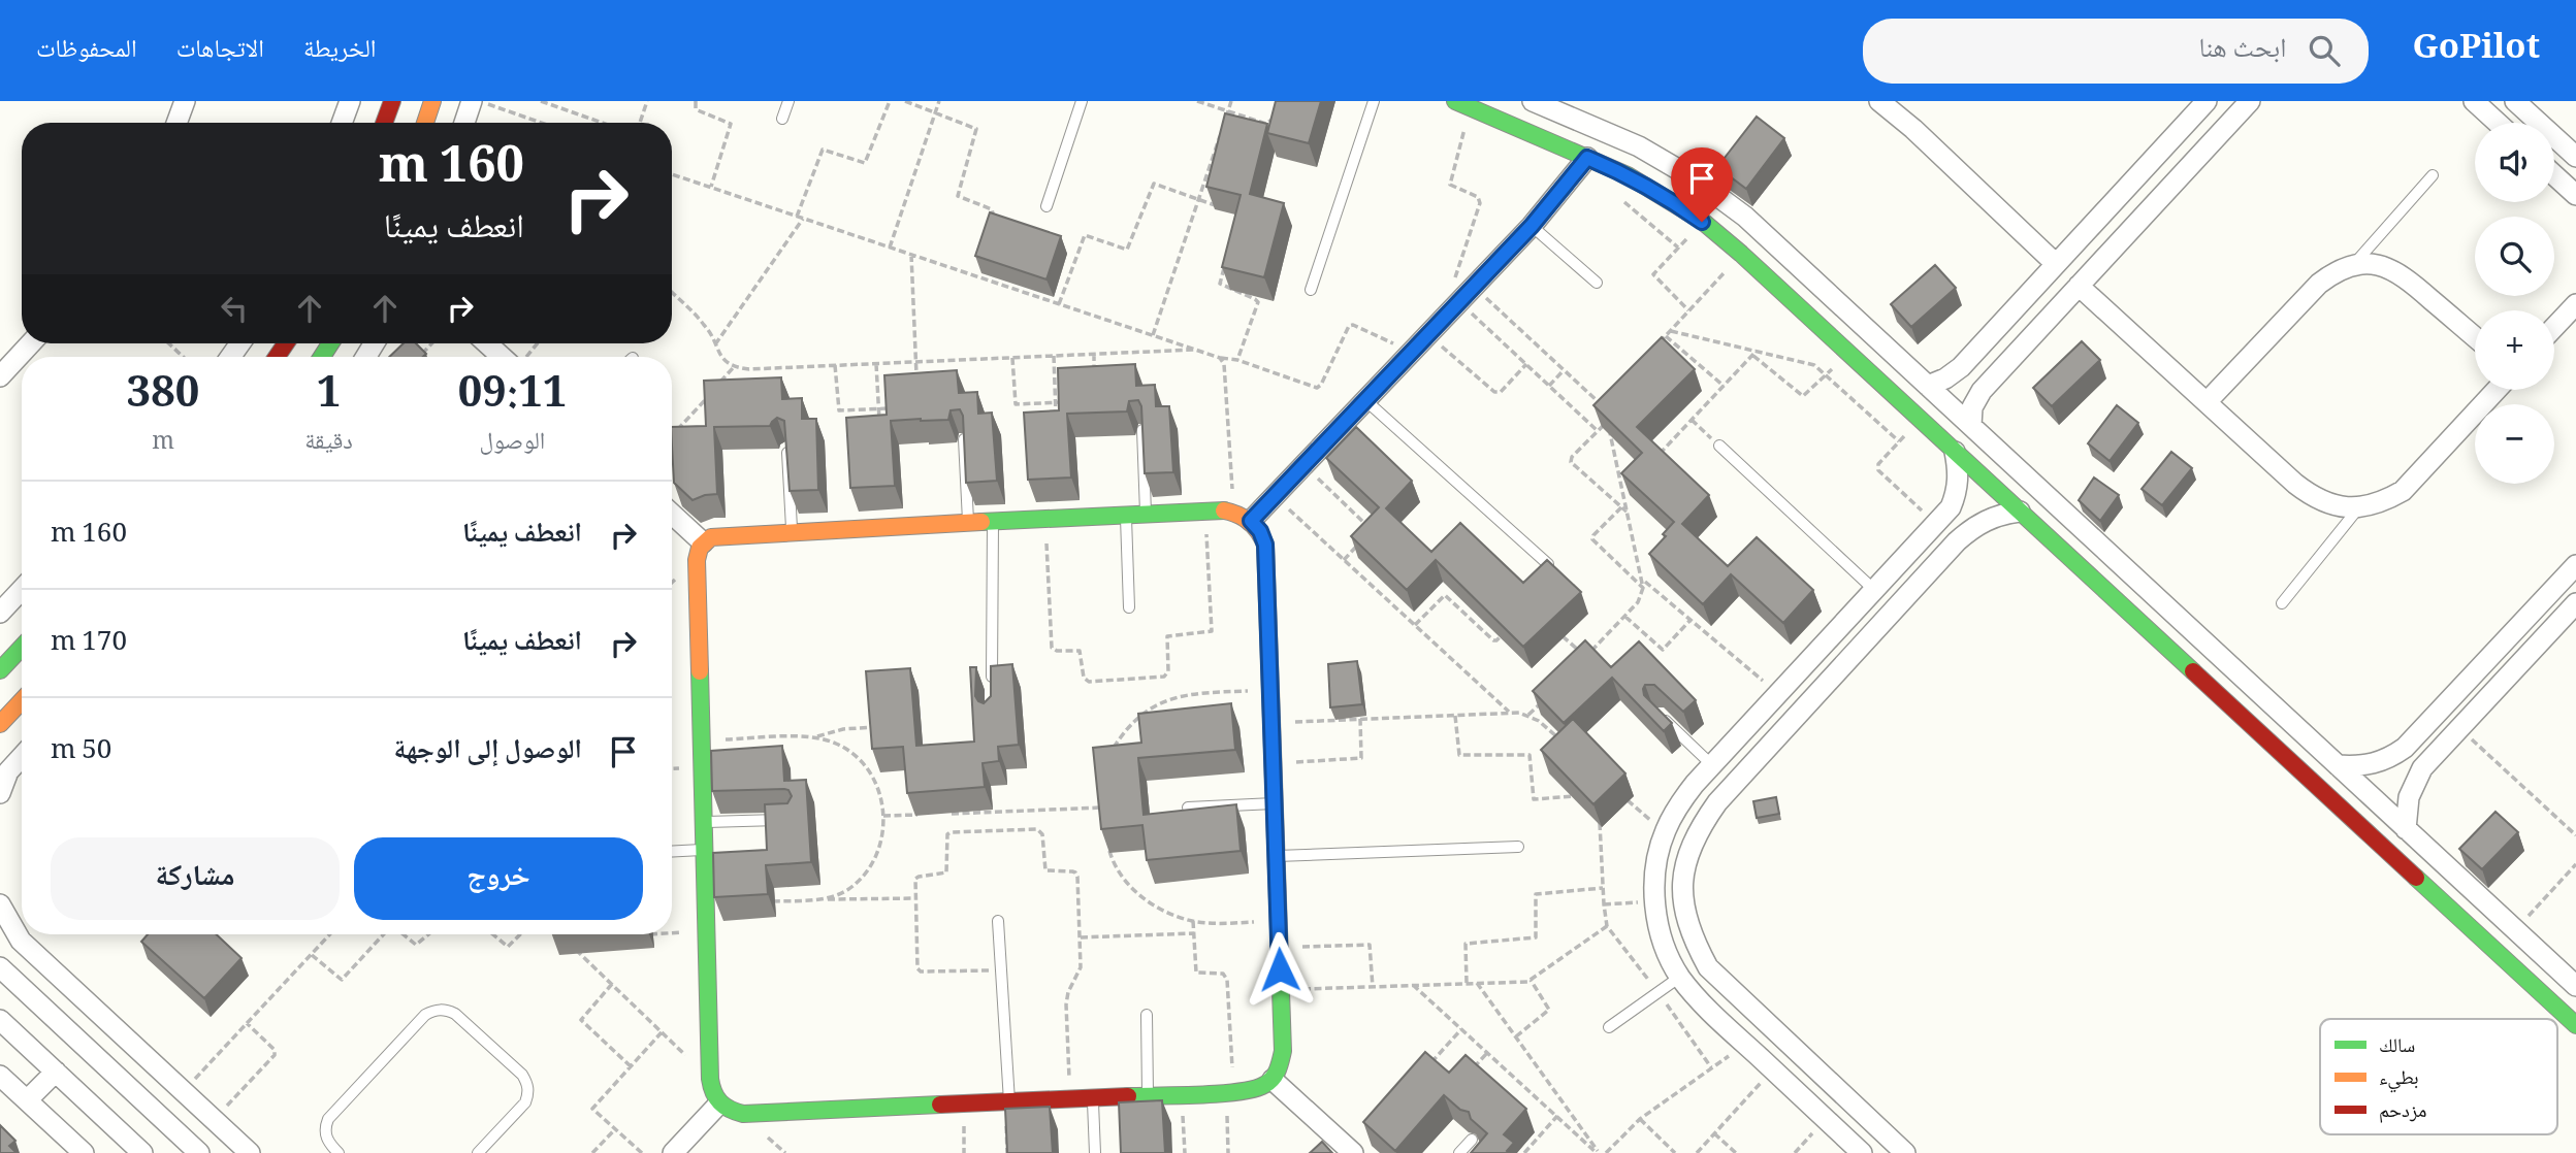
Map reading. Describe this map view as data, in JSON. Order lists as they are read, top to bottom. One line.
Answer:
{"legend":["سالك","بطيء","مزدحم"],"page":{"header":"GoPilot","search":"ابحث هنا","nav":["الخريطة","الاتجاهات","المحفوظات"],"map_buttons":["+","−"],"turn":["160 m","انعطف يمينًا"],"eta":["09:11","الوصول","1","دقيقة","380","m"],"list":[{"name":"انعطف يمينًا","value":"160 m"},{"name":"انعطف يمينًا","value":"170 m"},{"name":"الوصول إلى الوجهة","value":"50 m"}],"buttons":["خروج","مشاركة"]}}
